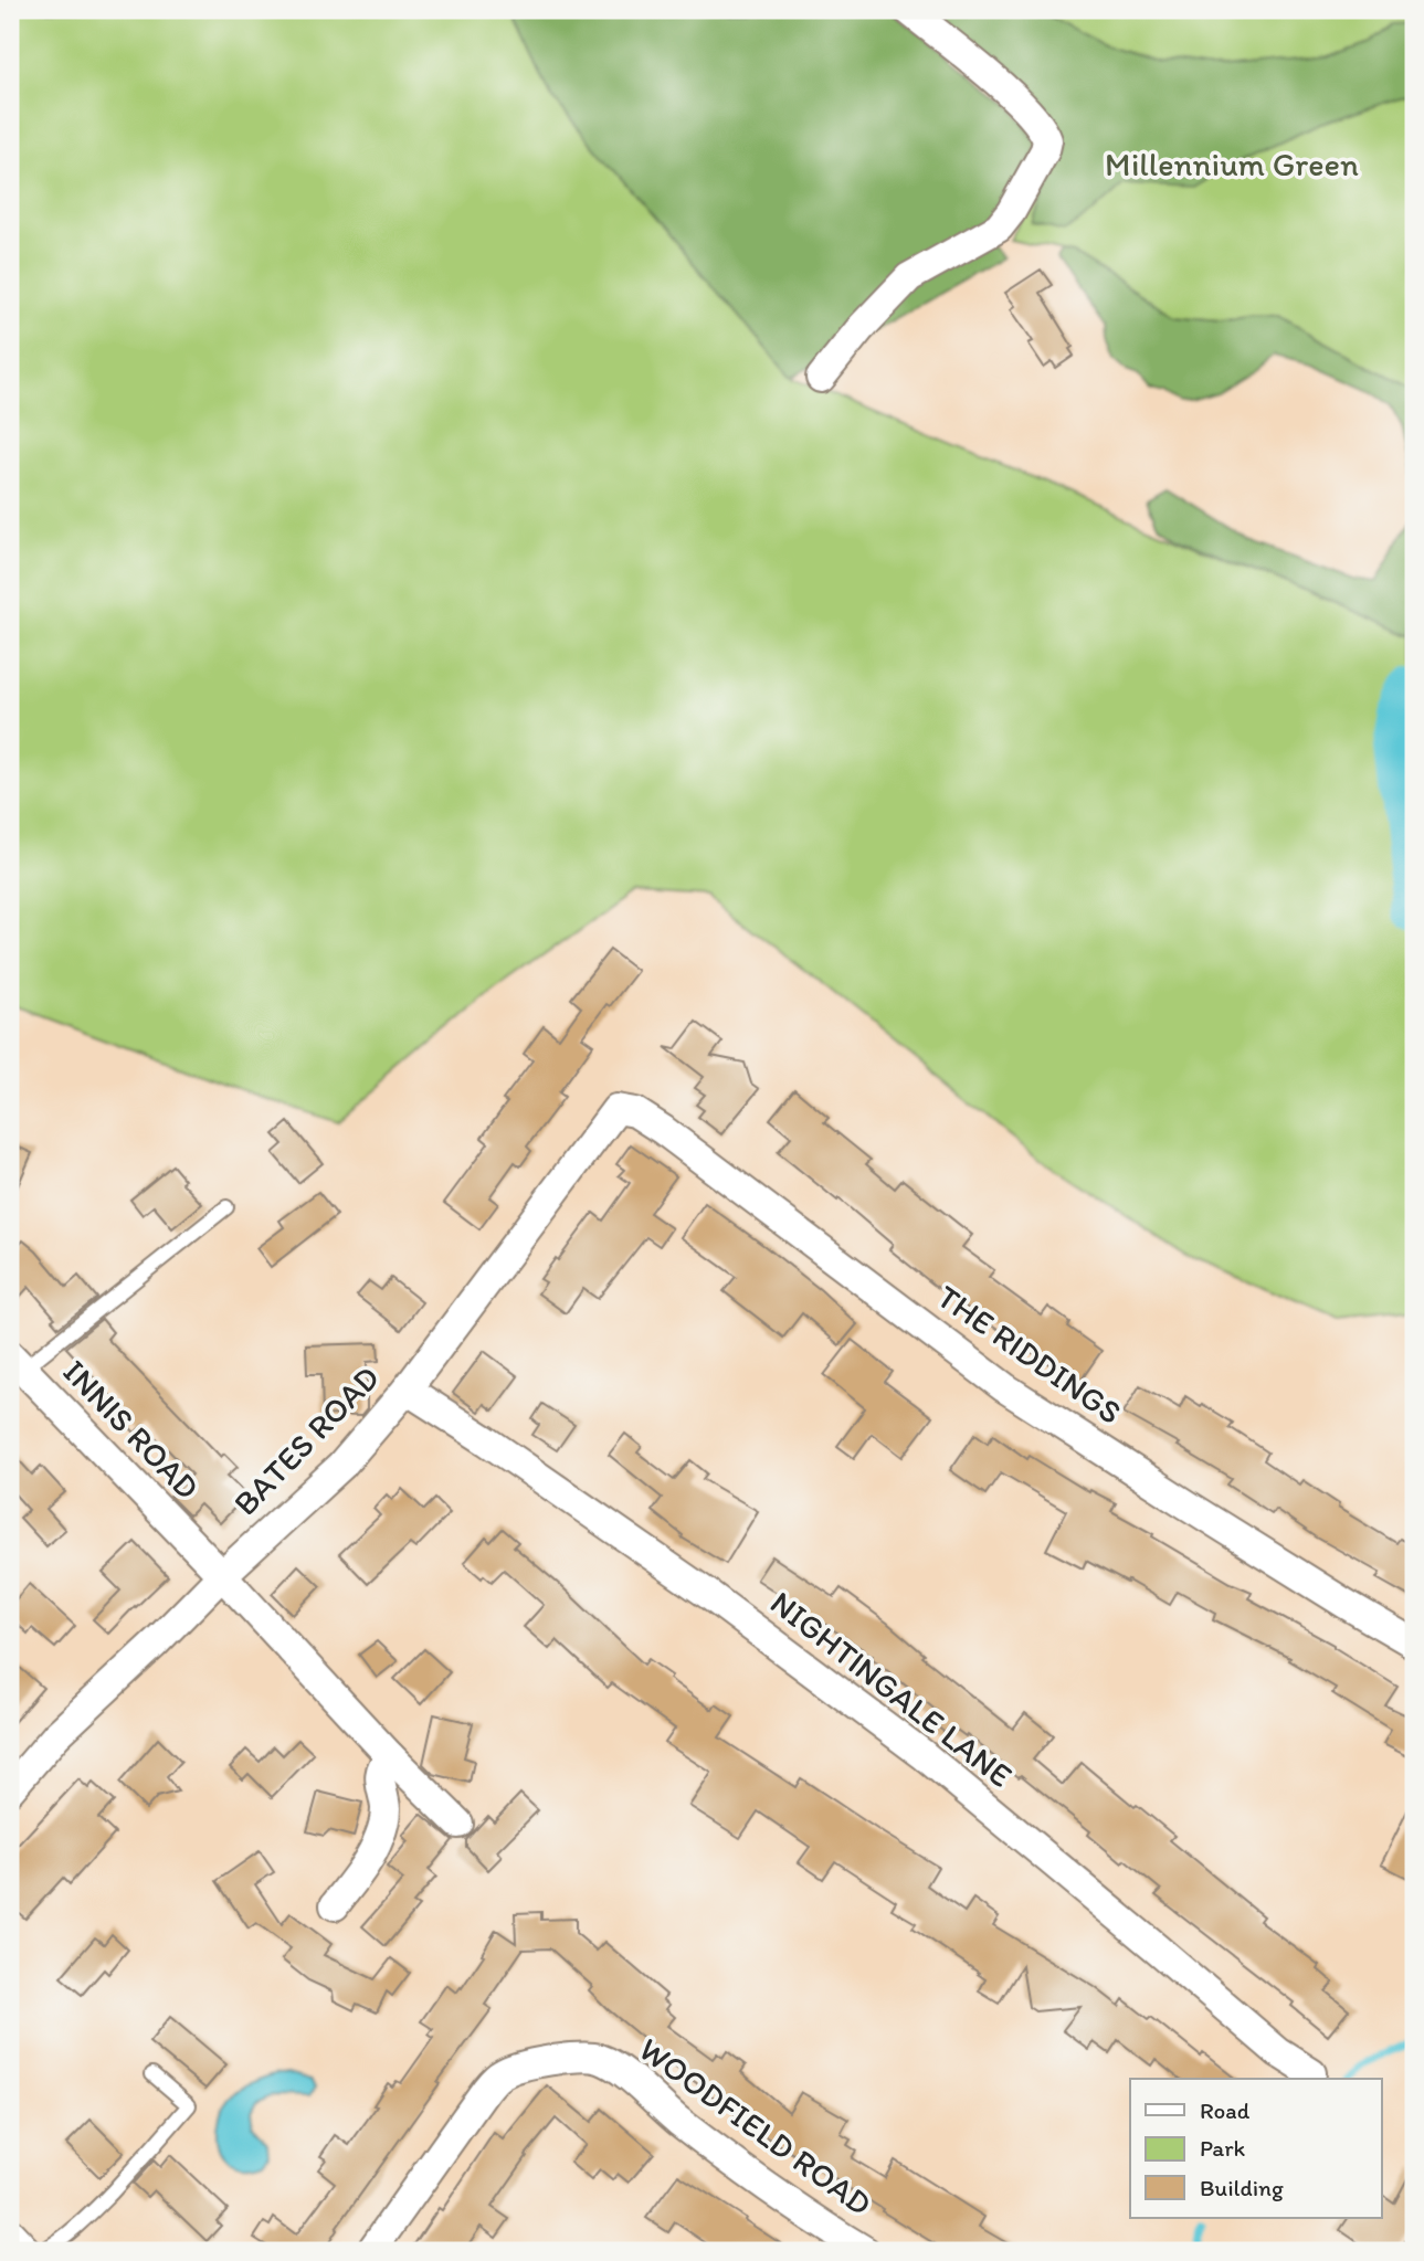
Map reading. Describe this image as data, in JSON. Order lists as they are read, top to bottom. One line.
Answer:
{"streets":{"street":["THE RIDDINGS","INNIS ROAD","BATES ROAD","NIGHTINGALE LANE","WOODFIELD ROAD"]},"crossings":[["THE RIDDINGS","BATES ROAD"],["INNIS ROAD","BATES ROAD"],["BATES ROAD","NIGHTINGALE LANE"]],"parks":["Millennium Green"],"legend":["Road","Park","Building"]}
